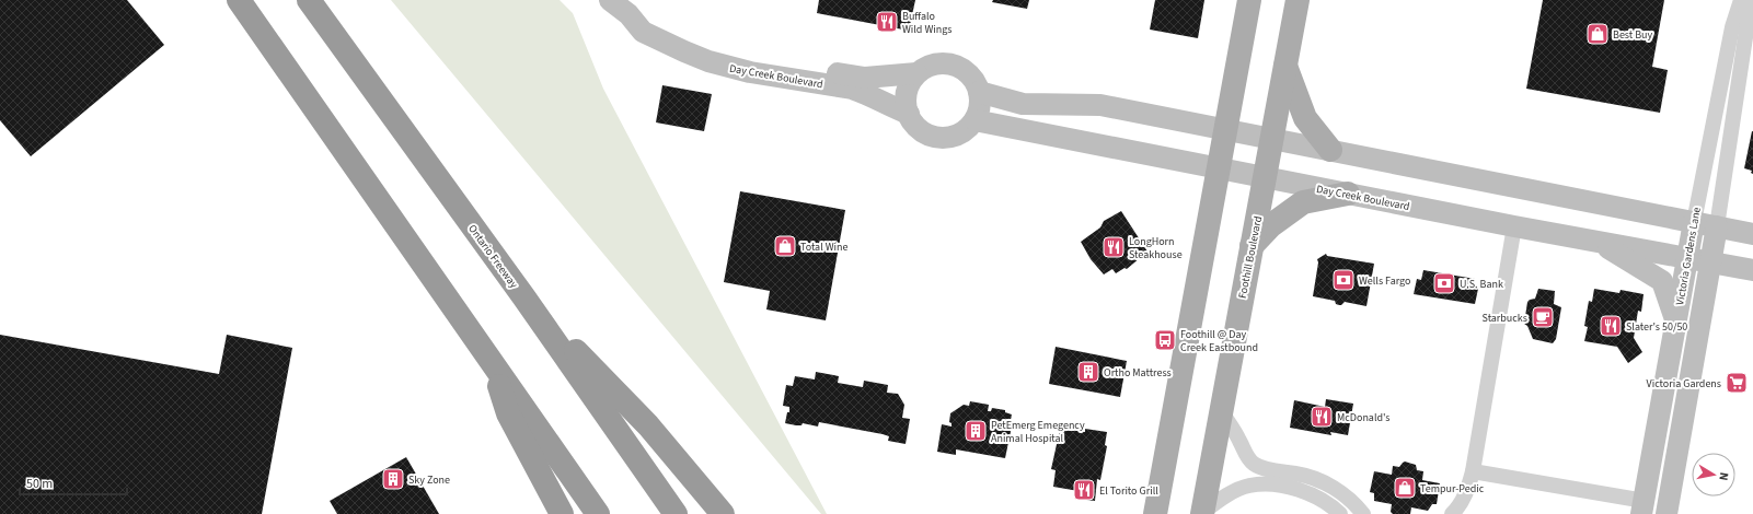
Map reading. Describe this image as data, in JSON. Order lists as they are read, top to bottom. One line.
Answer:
{"streets":{"highway":["Ontario Freeway"],"main road":["Day Creek Boulevard","Victoria Gardens Lane","Foothill Boulevard"]},"crossings":[["Day Creek Boulevard","Victoria Gardens Lane"],["Day Creek Boulevard","Foothill Boulevard"]],"places":{"restaurant":["Buffalo Wild Wings","LongHorn Steakhouse","Slater's 50/50","McDonald's","El Torito Grill"],"shop":["Best Buy","Total Wine","Tempur-Pedic"],"bank":["Wells Fargo","U.S. Bank"],"cafe":["Starbucks"],"bus stop":["Foothill @ Day Creek Eastbound"],"building":["Ortho Mattress","PetEmerg Emegency Animal Hospital","Sky Zone"],"supermarket":["Victoria Gardens"]},"scale_bar":"50 m","north":"right"}
